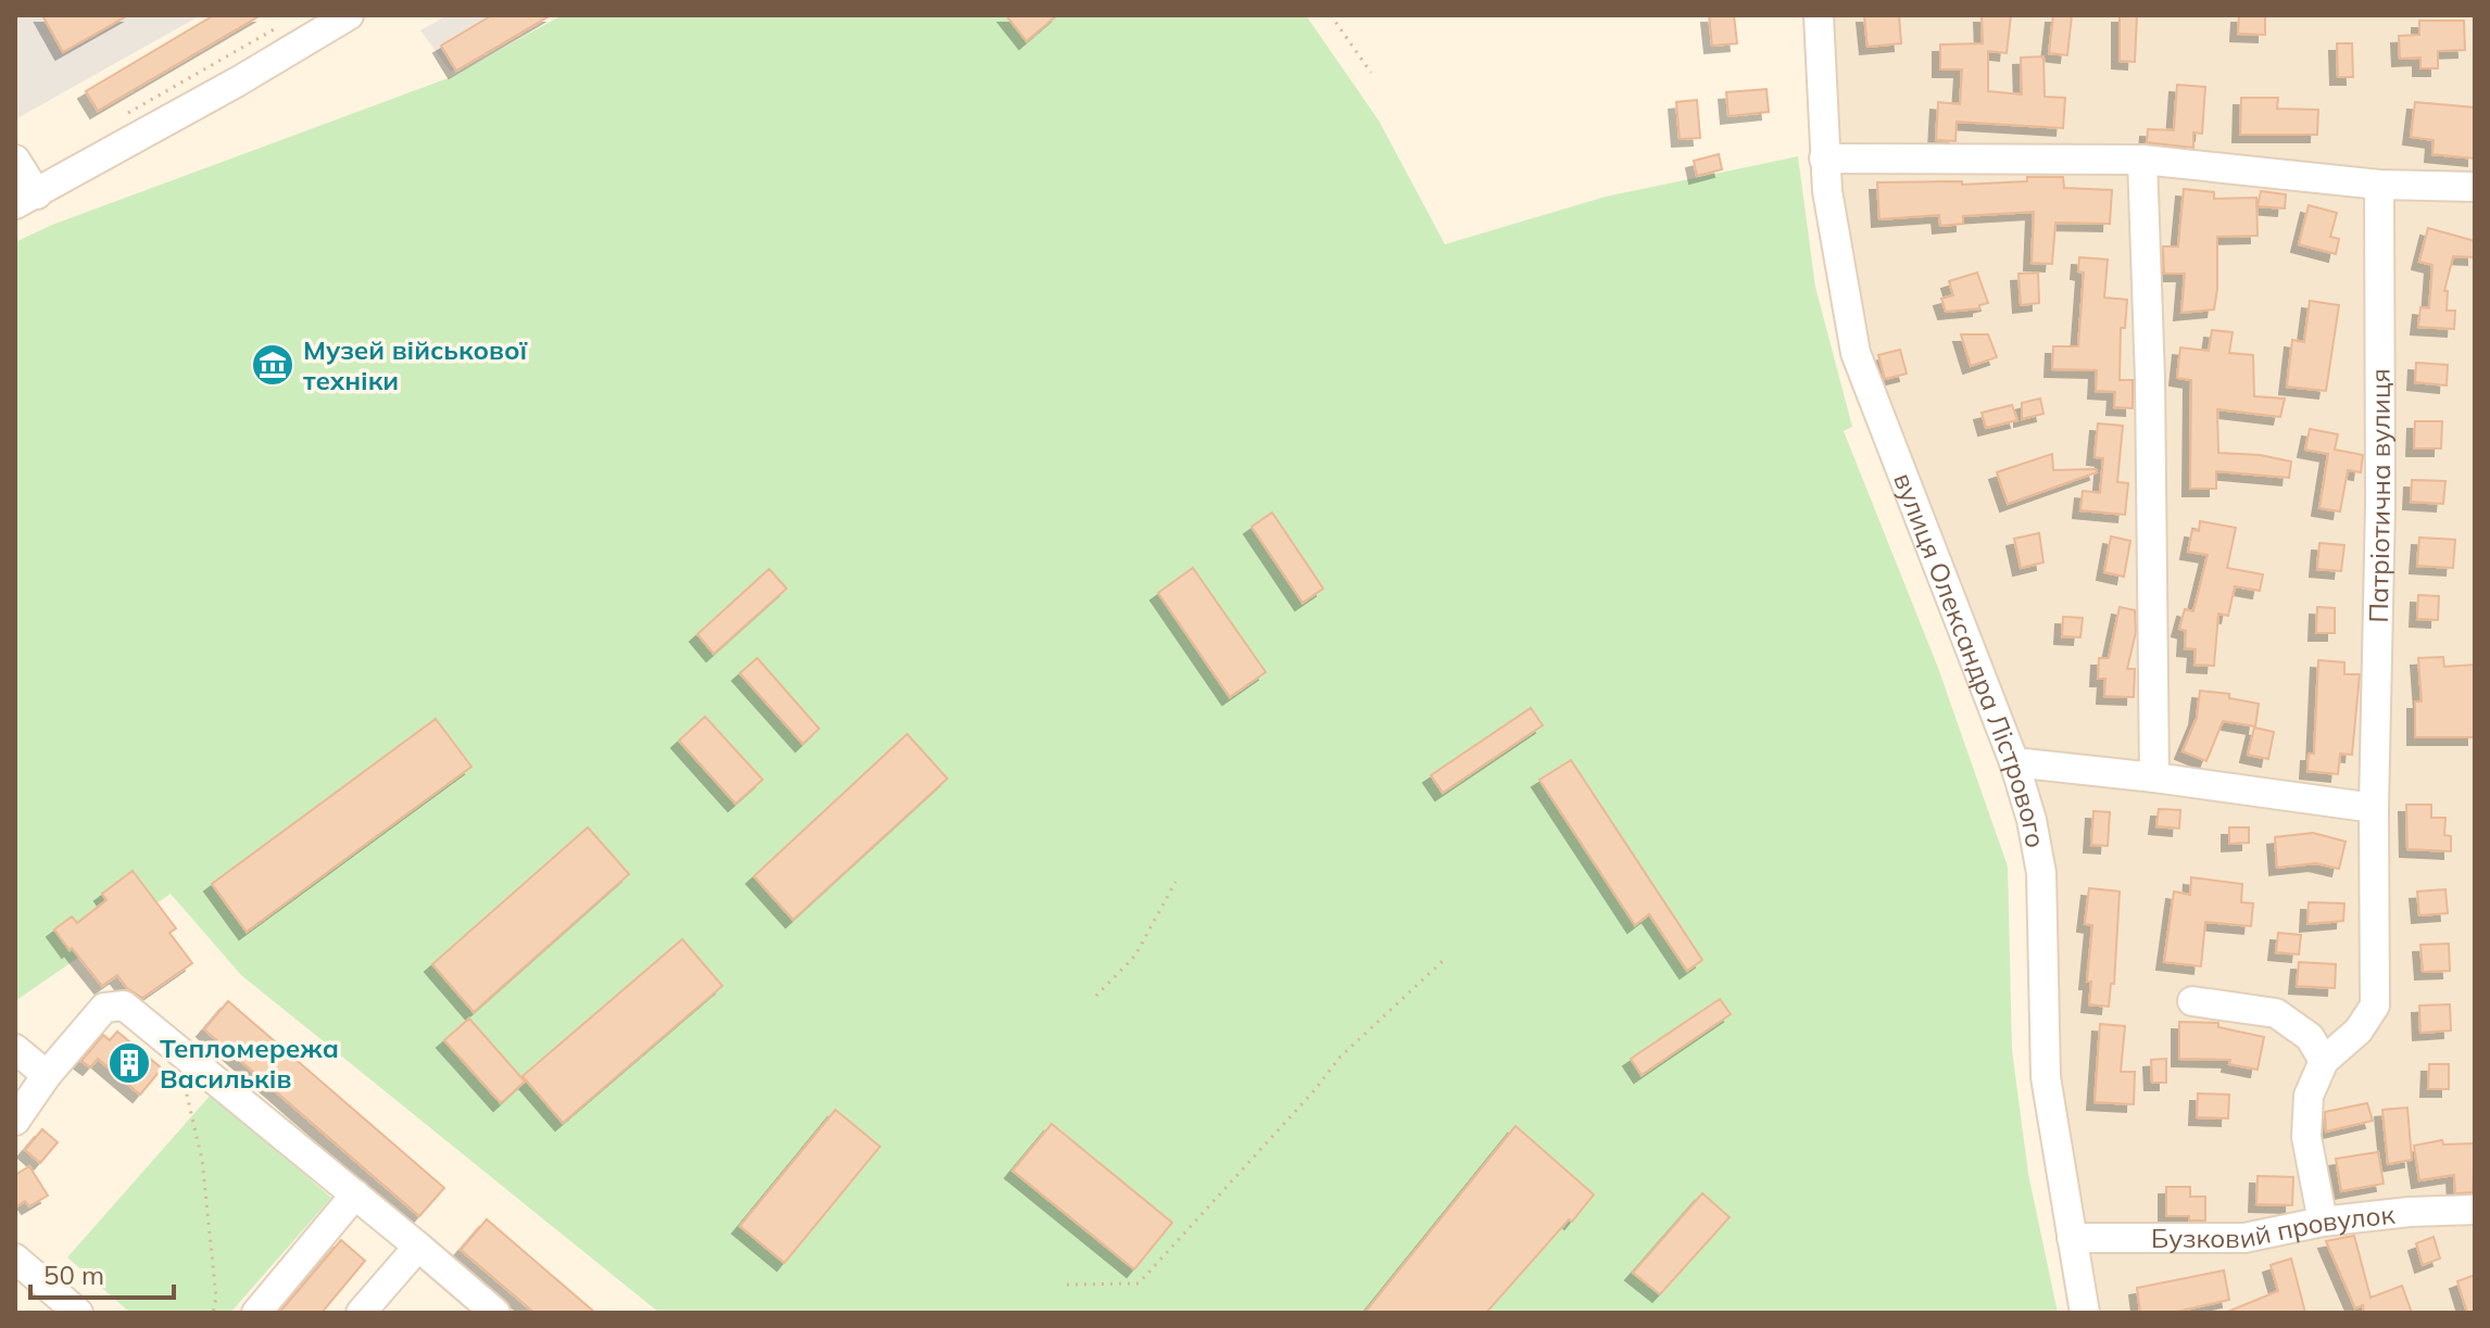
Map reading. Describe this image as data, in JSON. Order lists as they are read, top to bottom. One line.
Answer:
{"streets":{"street":["Патріотична вулиця","вулиця Олександра Лістрового","Бузковий провулок"]},"crossings":[["Патріотична вулиця","Бузковий провулок"],["вулиця Олександра Лістрового","Бузковий провулок"]],"places":{"museum":["Музей військової техніки"],"building":["Тепломережа Васильків"]},"scale_bar":"50 m"}
